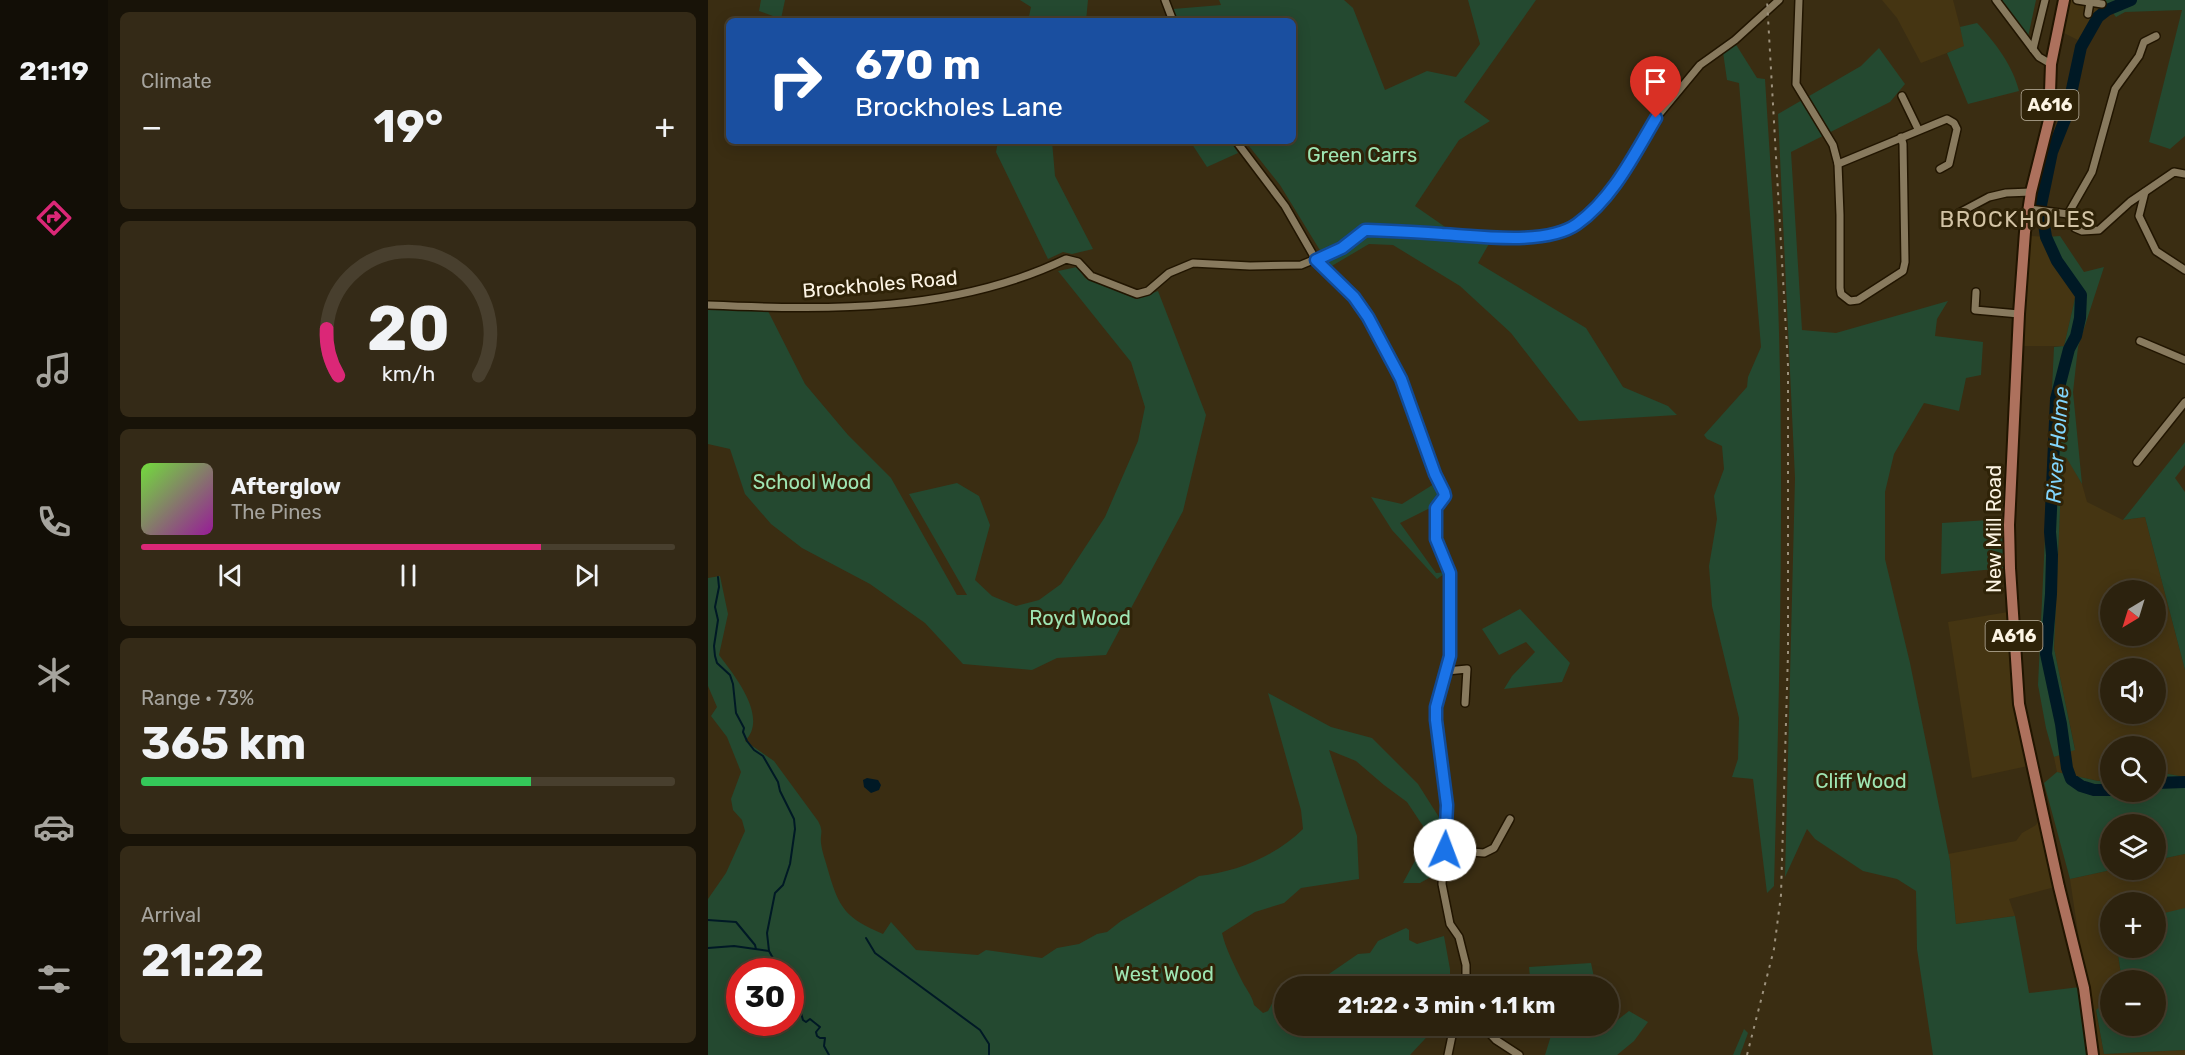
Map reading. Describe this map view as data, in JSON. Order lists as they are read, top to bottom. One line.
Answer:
{"streets":{"main road":["A616","New Mill Road"],"street":["Brockholes Road"]},"districts":["BROCKHOLES"],"water":["River Holme"],"parks":["Green Carrs","School Wood","Royd Wood","Cliff Wood","West Wood"],"north":"bottom left","page":{"tabs":"21:19","tile":["Climate",["Range · 73%","365 km"],["Arrival","21:22"]],"turn":["670 m","Brockholes Lane"],"heat":["−","19°","+"],"song":["Afterglow","The Pines"],"map_buttons":["+","−"],"limit":"30","trip":"21:22 · 3 min · 1.1 km","gauge":["20","km/h"]}}
